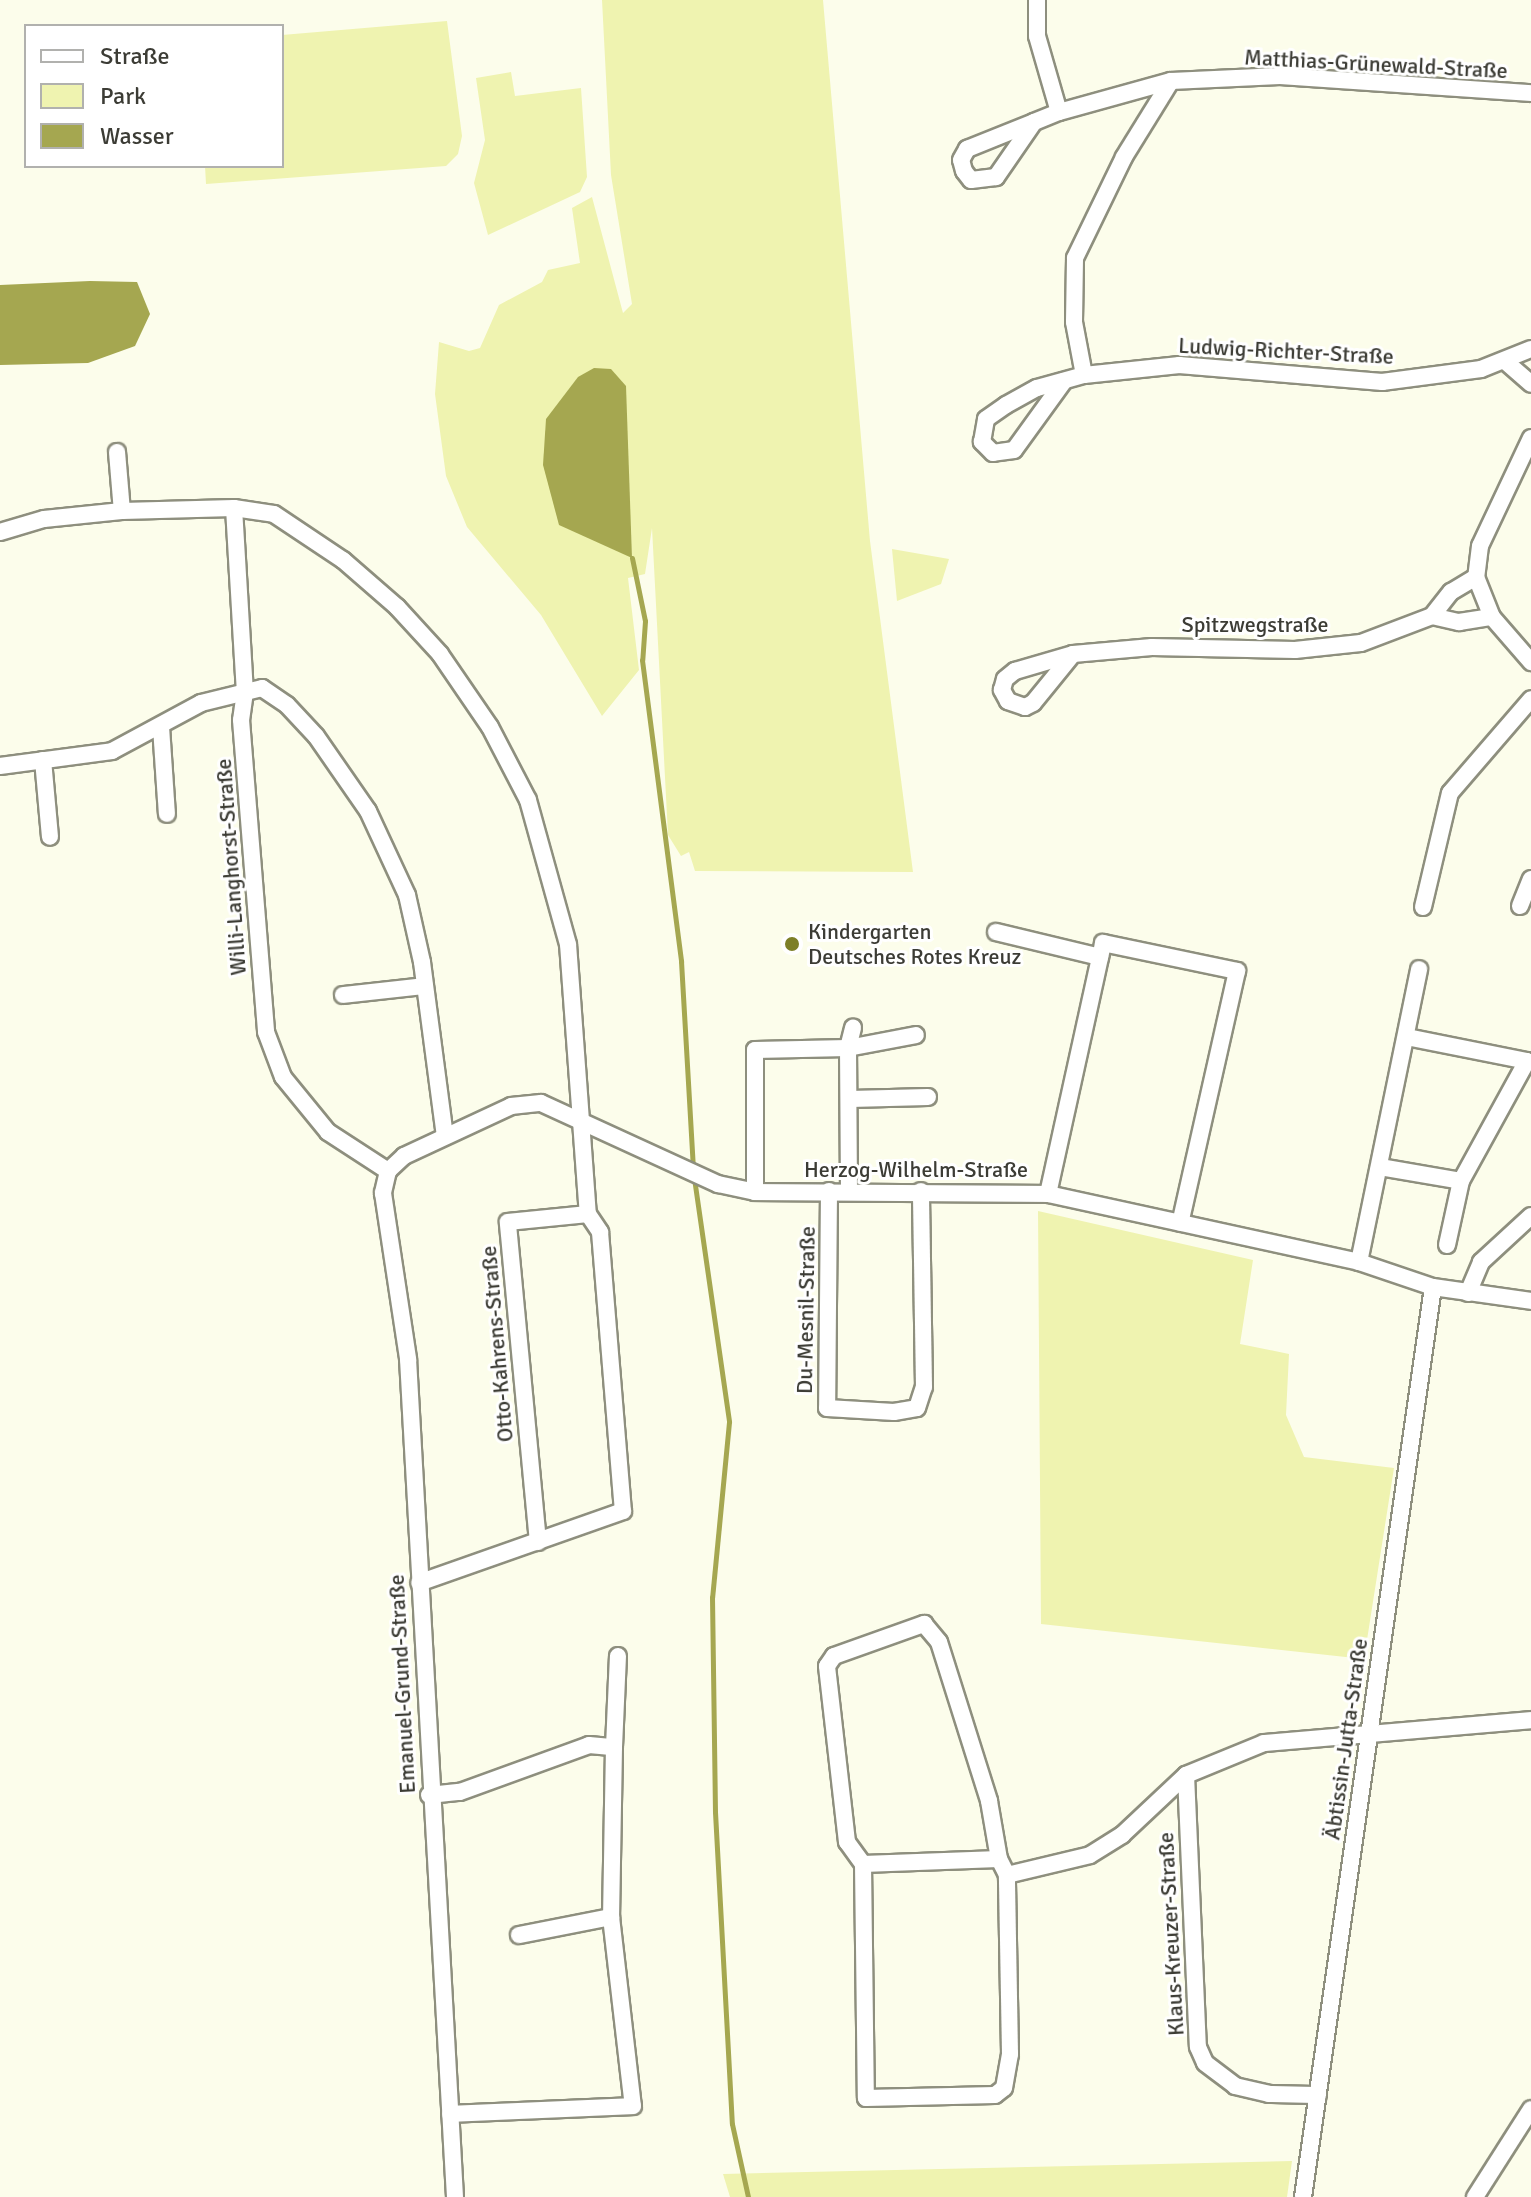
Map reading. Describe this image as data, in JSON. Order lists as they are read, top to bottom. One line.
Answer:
{"streets":{"street":["Matthias-Grünewald-Straße","Ludwig-Richter-Straße","Spitzwegstraße","Willi-Langhorst-Straße","Herzog-Wilhelm-Straße","Du-Mesnil-Straße","Otto-Kahrens-Straße","Emanuel-Grund-Straße","Äbtissin-Jutta-Straße","Klaus-Kreuzer-Straße"]},"crossings":[["Willi-Langhorst-Straße","Herzog-Wilhelm-Straße"],["Willi-Langhorst-Straße","Emanuel-Grund-Straße"],["Herzog-Wilhelm-Straße","Du-Mesnil-Straße"],["Herzog-Wilhelm-Straße","Emanuel-Grund-Straße"],["Herzog-Wilhelm-Straße","Äbtissin-Jutta-Straße"],["Äbtissin-Jutta-Straße","Klaus-Kreuzer-Straße"]],"places":["Kindergarten Deutsches Rotes Kreuz"],"legend":["Straße","Park","Wasser"]}
